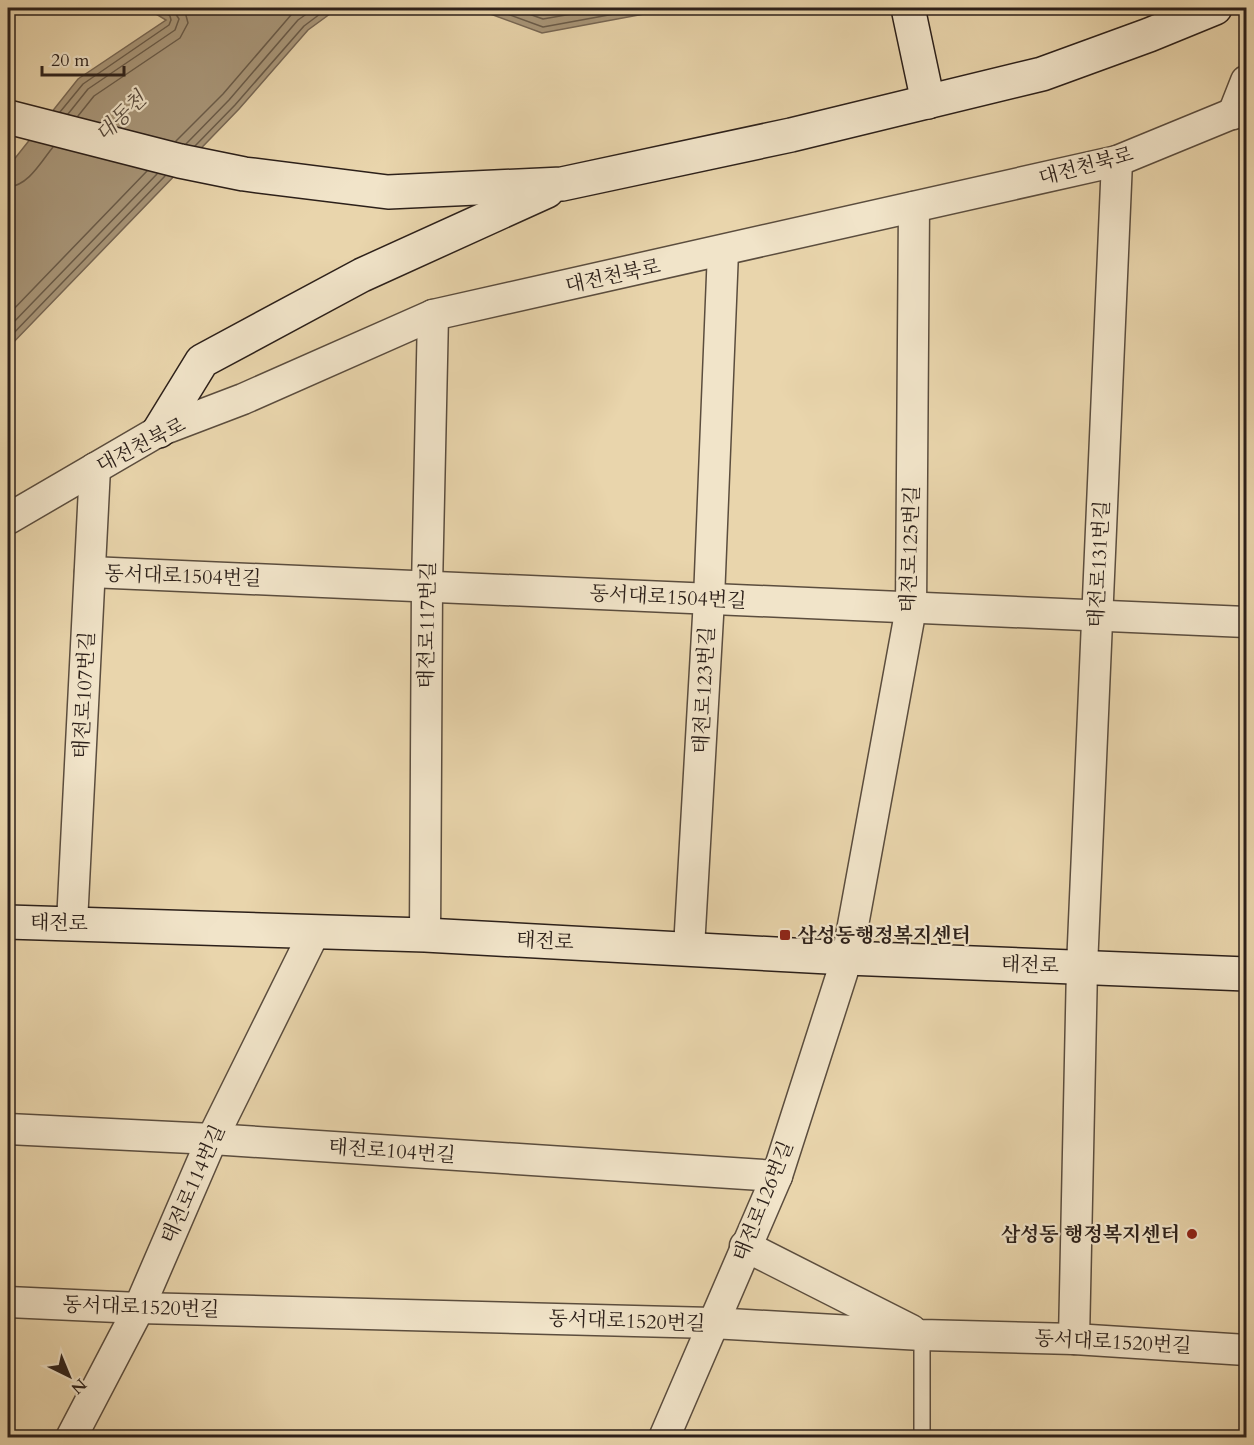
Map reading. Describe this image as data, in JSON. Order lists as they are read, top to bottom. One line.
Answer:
{"streets":{"main road":["태전로"],"street":["대전천북로","태전로125번길","태전로131번길","동서대로1504번길","태전로117번길","태전로123번길","태전로107번길","태전로104번길","태전로114번길","태전로126번길","동서대로1520번길"]},"crossings":[["대전천북로","태전로125번길"],["대전천북로","태전로131번길"],["대전천북로","태전로117번길"],["대전천북로","태전로123번길"],["대전천북로","태전로107번길"],["태전로125번길","동서대로1504번길"],["태전로125번길","태전로"],["태전로125번길","태전로126번길"],["태전로131번길","동서대로1504번길"],["태전로131번길","태전로"],["동서대로1504번길","태전로117번길"],["동서대로1504번길","태전로123번길"],["동서대로1504번길","태전로107번길"],["태전로117번길","태전로"],["태전로123번길","태전로"],["태전로107번길","태전로"],["태전로","태전로114번길"],["태전로","태전로126번길"],["태전로","동서대로1520번길"],["태전로104번길","태전로114번길"],["태전로104번길","태전로126번길"],["태전로114번길","동서대로1520번길"],["태전로126번길","동서대로1520번길"]],"water":["대동천"],"places":{"transit":["삼성동행정복지센터"],"other":["삼성동 행정복지센터"]},"scale_bar":"20 m","north":"bottom right"}
